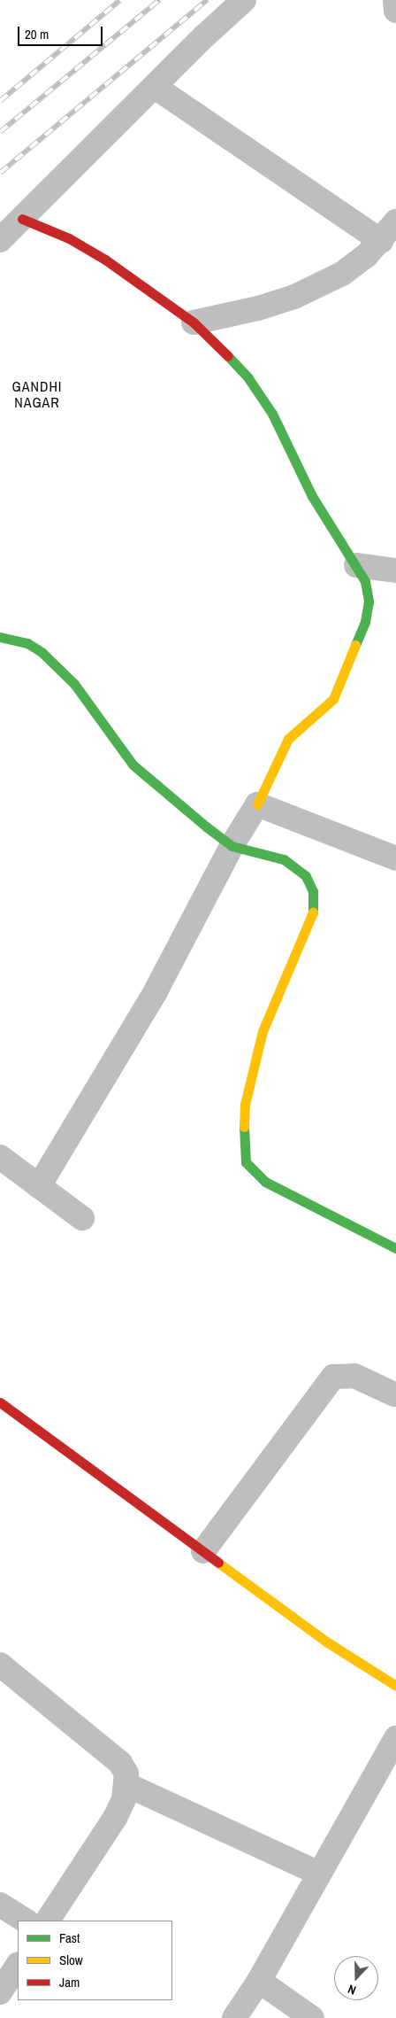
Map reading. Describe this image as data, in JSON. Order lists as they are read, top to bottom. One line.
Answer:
{"districts":["GANDHI NAGAR"],"legend":["Fast","Slow","Jam"],"scale_bar":"20 m","north":"bottom"}
